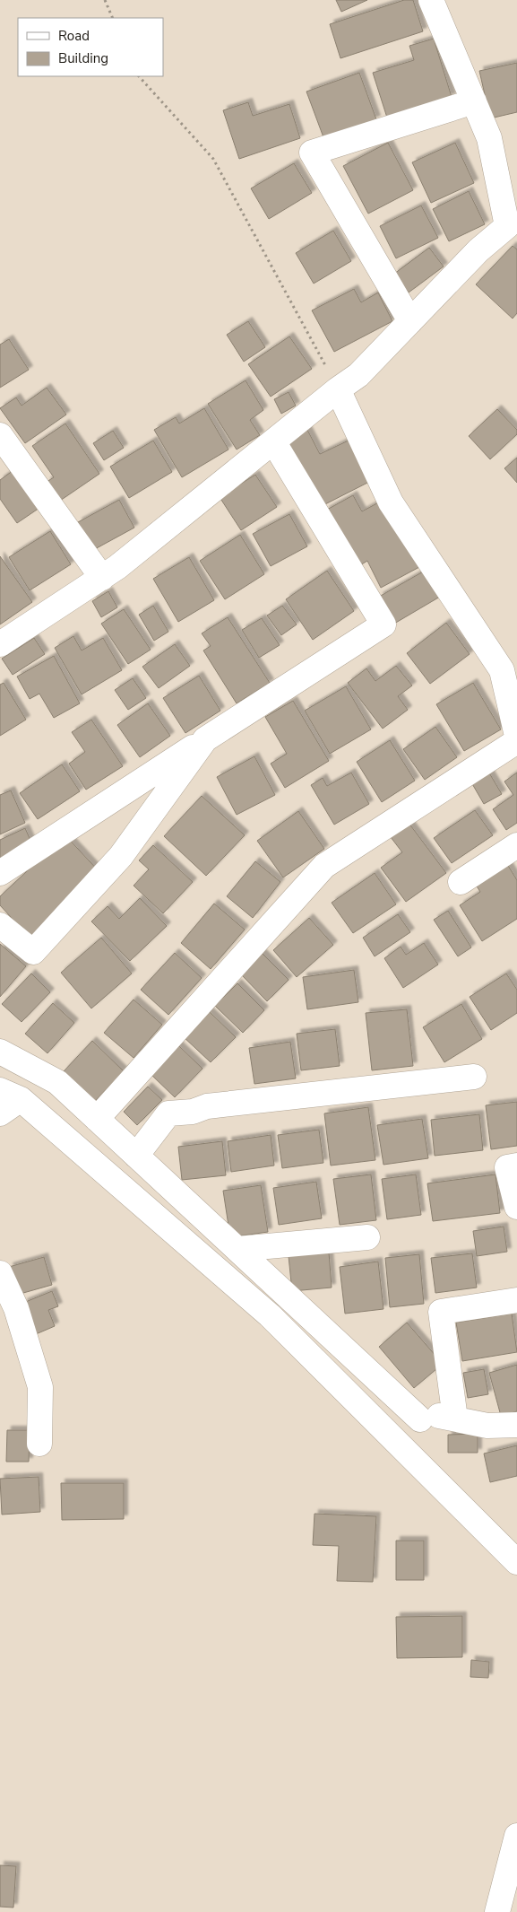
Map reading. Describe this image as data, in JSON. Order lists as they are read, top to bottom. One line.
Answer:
{"legend":["Road","Building"]}
